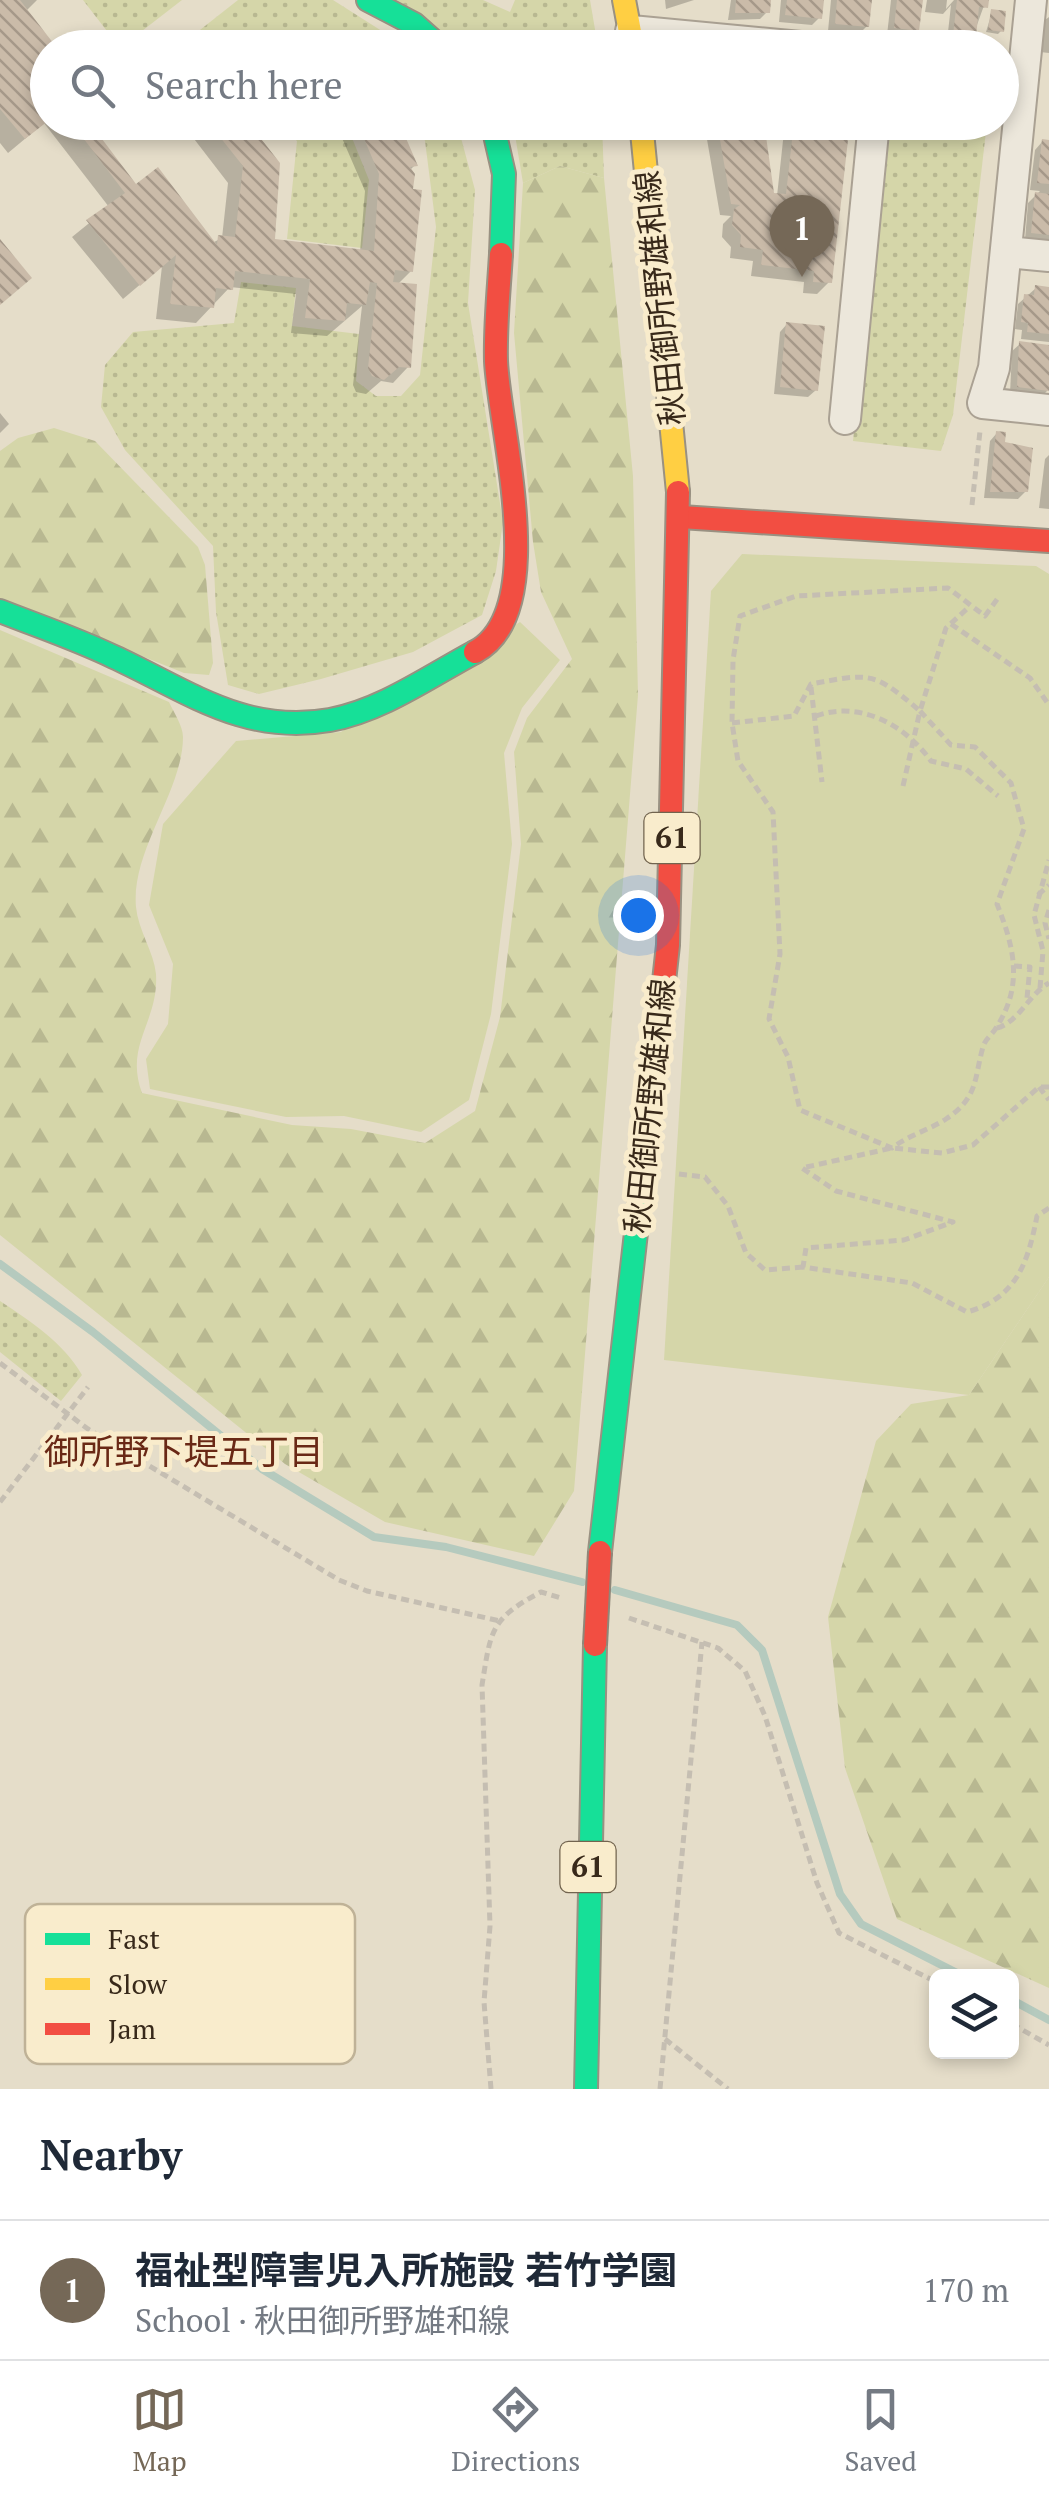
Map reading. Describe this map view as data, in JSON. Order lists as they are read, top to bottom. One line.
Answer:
{"streets":{"main road":["秋田御所野雄和線","61"]},"districts":["御所野下堤五丁目"],"legend":["Fast","Slow","Jam"],"page":{"search":"Search here","pins":"1","heading":"Nearby","list":[{"mark":"1","name":"福祉型障害児入所施設 若竹学園","note":"School · 秋田御所野雄和線","value":"170 m"}],"nav":["Map","Directions","Saved"]}}
